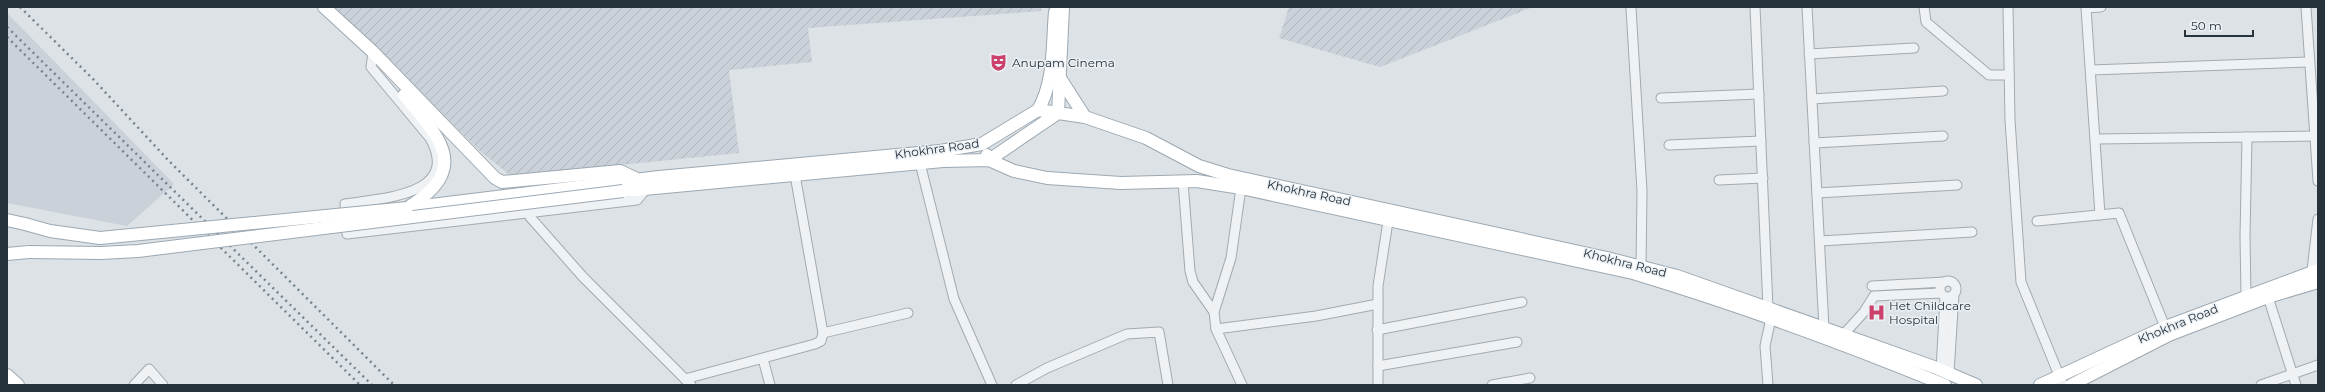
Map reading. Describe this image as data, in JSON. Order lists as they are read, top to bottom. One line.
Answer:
{"streets":{"main road":["Khokhra Road"]},"places":{"theatre":["Anupam Cinema"],"hospital":["Het Childcare Hospital"]},"scale_bar":"50 m"}
